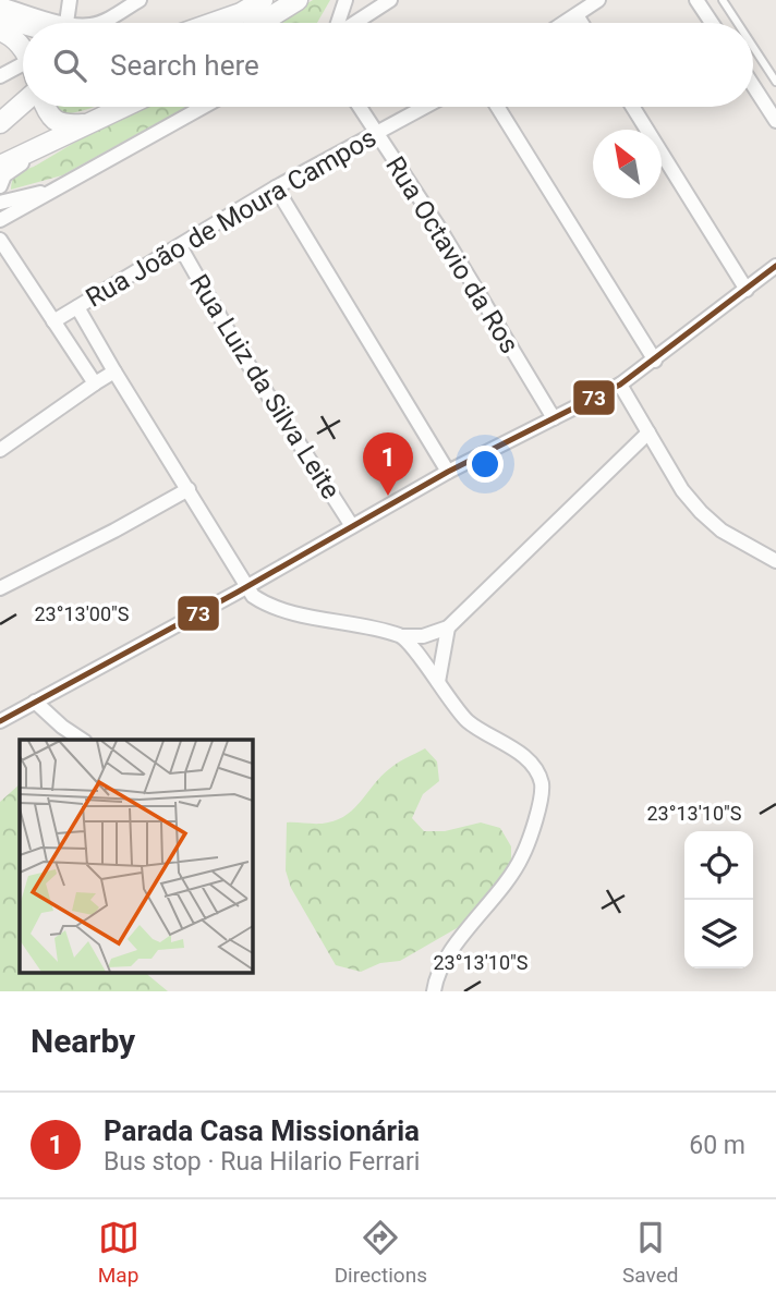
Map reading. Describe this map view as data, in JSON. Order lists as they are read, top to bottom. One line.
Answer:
{"streets":{"street":["Rua João de Moura Campos","Rua Octavio da Ros","Rua Luiz da Silva Leite"]},"crossings":[["Rua João de Moura Campos","Rua Octavio da Ros"],["Rua João de Moura Campos","Rua Luiz da Silva Leite"]],"lines":["transit line 73"],"north":"top left","page":{"search":"Search here","pins":"1","heading":"Nearby","list":[{"mark":"1","name":"Parada Casa Missionária","note":"Bus stop · Rua Hilario Ferrari","value":"60 m"}],"nav":["Map","Directions","Saved"]},"coordinates":["23°13'00\"S","23°13'10\"S"]}
